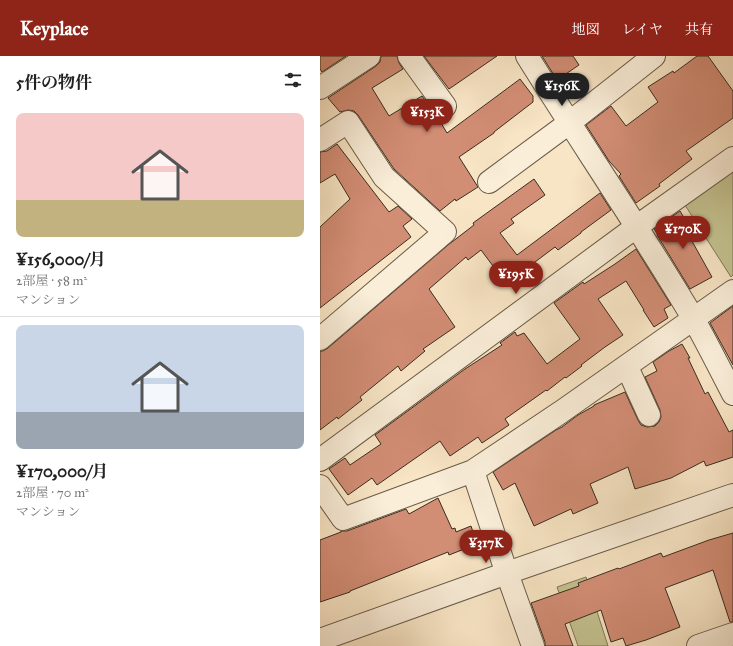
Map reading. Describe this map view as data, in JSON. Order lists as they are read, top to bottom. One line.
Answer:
{"page":{"header":"Keyplace","nav":["地図","レイヤ","共有"],"heading":"5件の物件","price":["¥156K","¥153K","¥170K","¥195K","¥317K"],"list":[{"name":"¥156,000/月","note":"2部屋 · 58 m² · マンション"},{"name":"¥170,000/月","note":"2部屋 · 70 m² · マンション"}]}}
